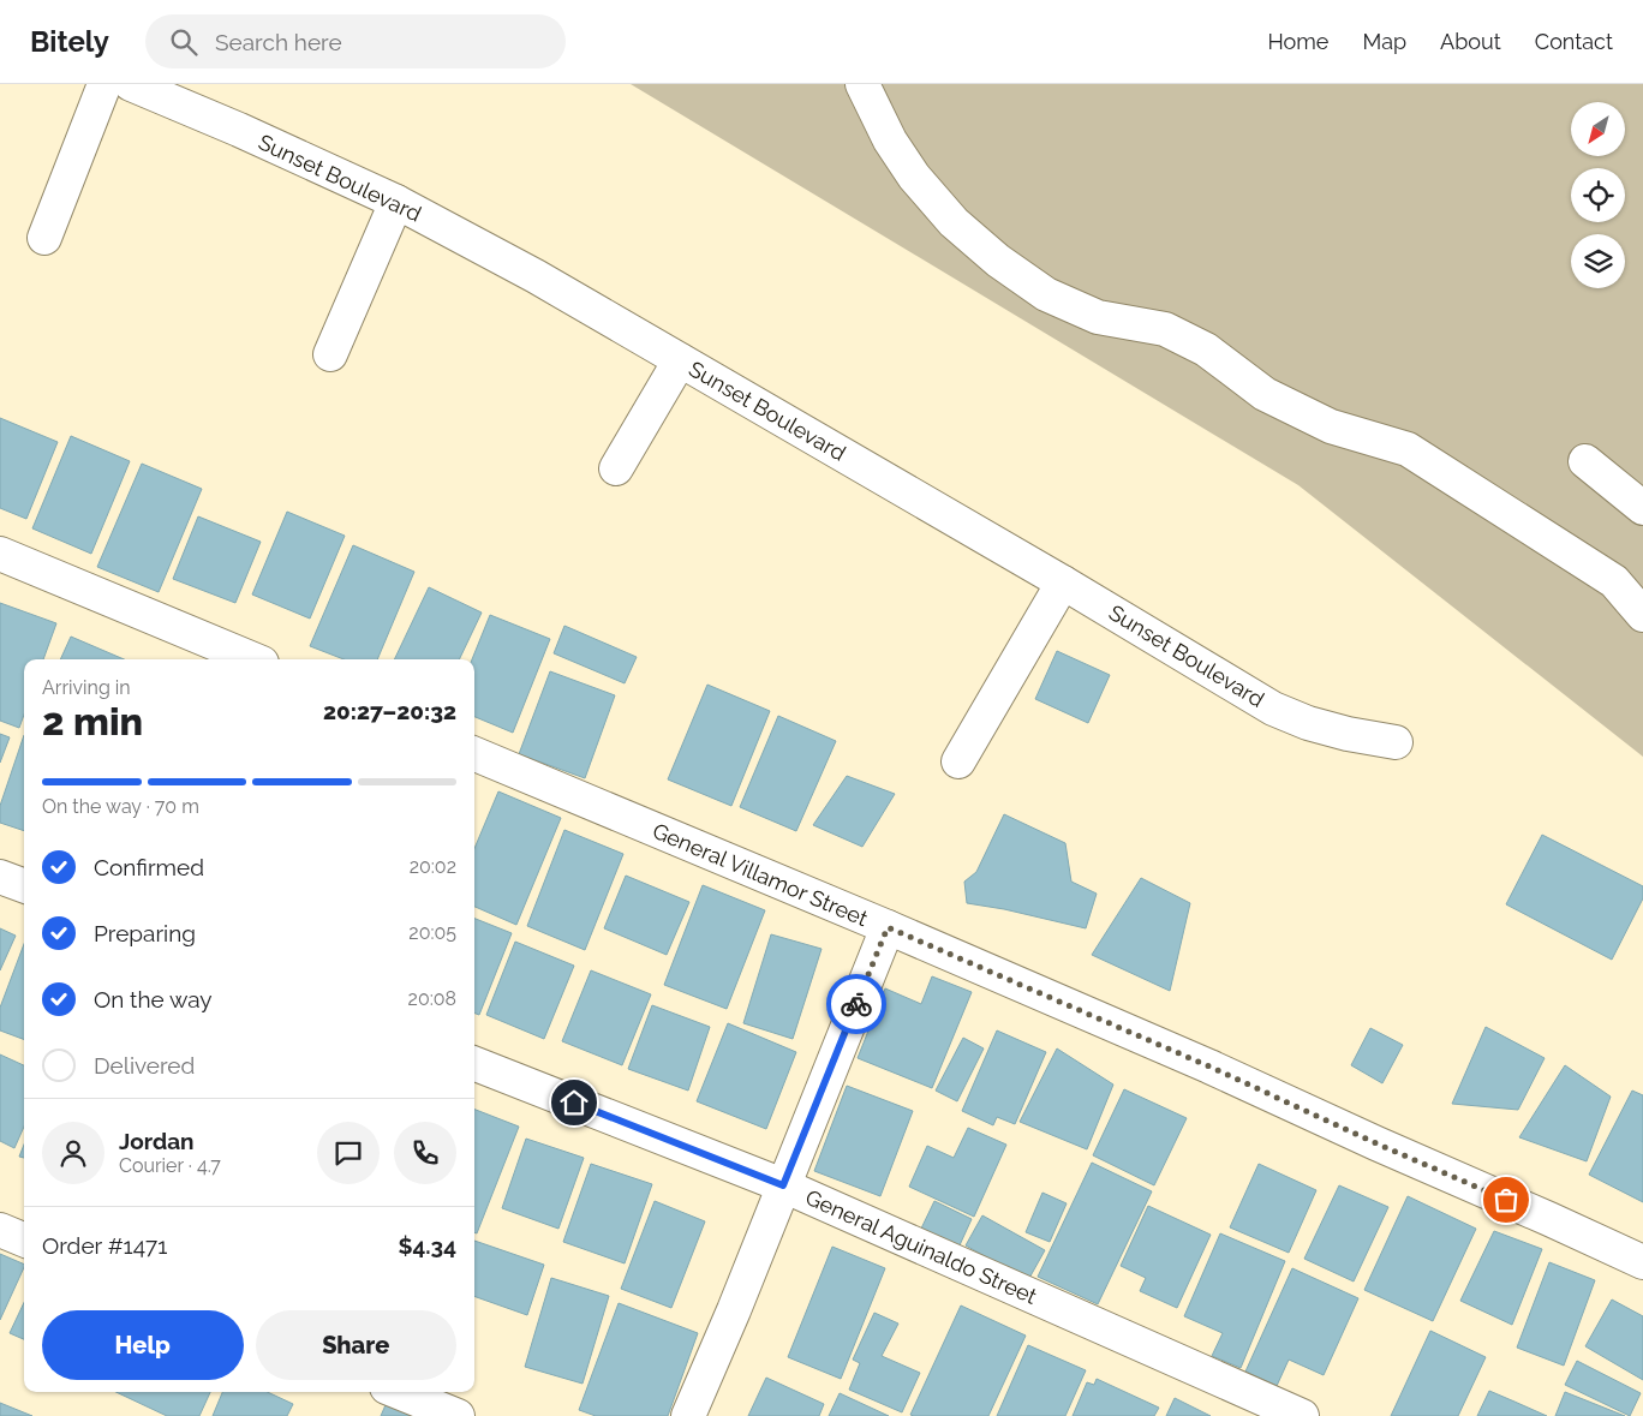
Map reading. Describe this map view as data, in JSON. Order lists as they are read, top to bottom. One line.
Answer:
{"streets":{"street":["Sunset Boulevard","General Villamor Street","General Aguinaldo Street"]},"north":"bottom left","page":{"header":"Bitely","search":"Search here","nav":["Home","Map","About","Contact"],"heading":["2 min","Arriving in","20:27–20:32"],"panel":["Jordan","Courier · 4.7","Order #1471","$4.34"],"bar":"On the way · 70 m","list":[["Confirmed","20:02"],["Preparing","20:05"],["On the way","20:08"],"Delivered"],"buttons":["Help","Share"]}}
